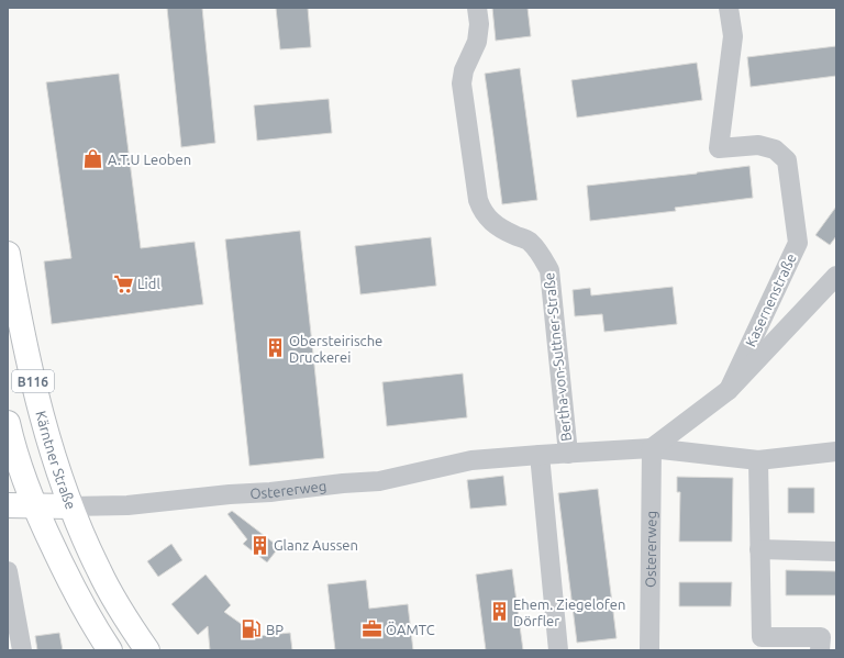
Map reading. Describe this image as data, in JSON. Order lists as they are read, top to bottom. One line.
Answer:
{"streets":{"main road":["B116","Kärntner Straße","Ostererweg"],"street":["Kasernenstraße","Bertha-von-Suttner-Straße"]},"crossings":[["Bertha-von-Suttner-Straße","Ostererweg"],["Kärntner Straße","Ostererweg"]],"places":{"shop":["A.T.U Leoben"],"supermarket":["Lidl"],"building":["Obersteirische Druckerei","Glanz Aussen","Ehem. Ziegelofen Dörfler"],"fuel station":["BP"],"office":["ÖAMTC"]}}
